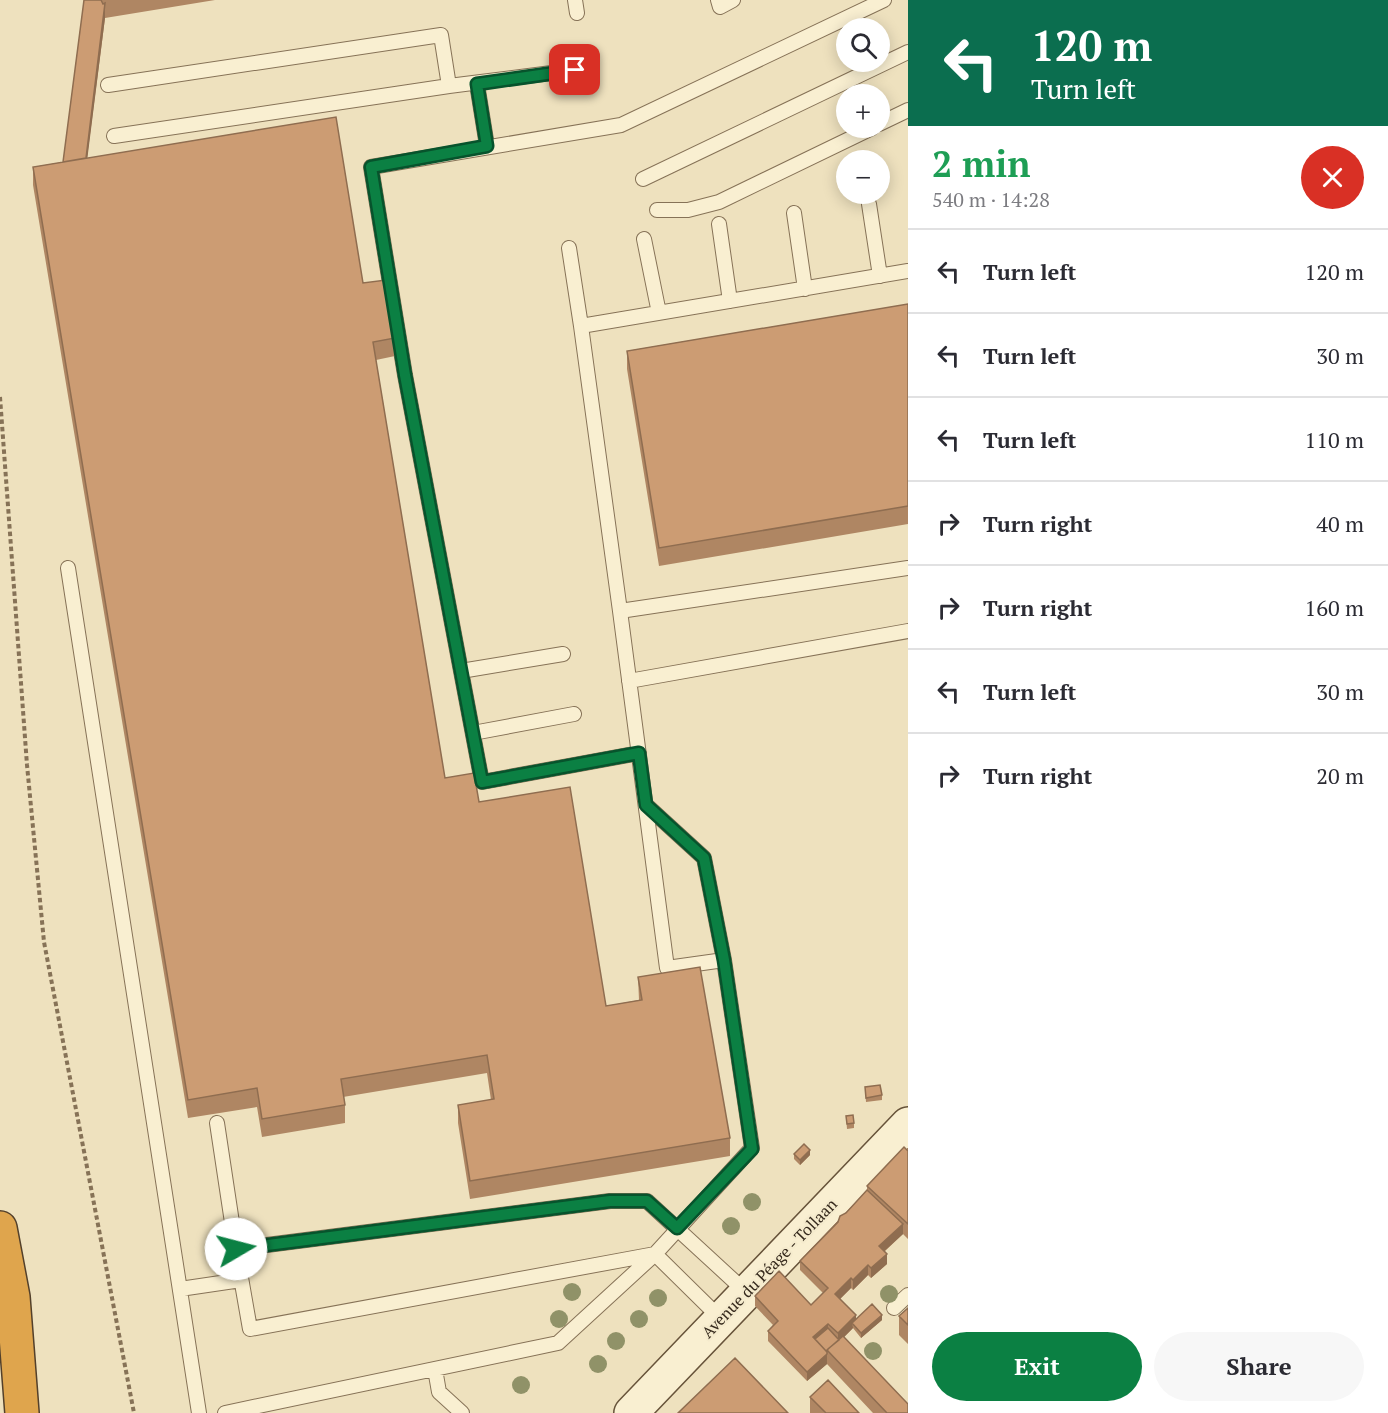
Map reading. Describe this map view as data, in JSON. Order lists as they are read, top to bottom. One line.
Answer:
{"streets":{"street":["Avenue du Péage - Tollaan"]},"page":{"turn":["120 m","Turn left"],"map_buttons":["+","−"],"heading":["2 min","540 m · 14:28"],"list":[{"name":"Turn left","value":"120 m"},{"name":"Turn left","value":"30 m"},{"name":"Turn left","value":"110 m"},{"name":"Turn right","value":"40 m"},{"name":"Turn right","value":"160 m"},{"name":"Turn left","value":"30 m"},{"name":"Turn right","value":"20 m"}],"buttons":["Exit","Share"]}}
